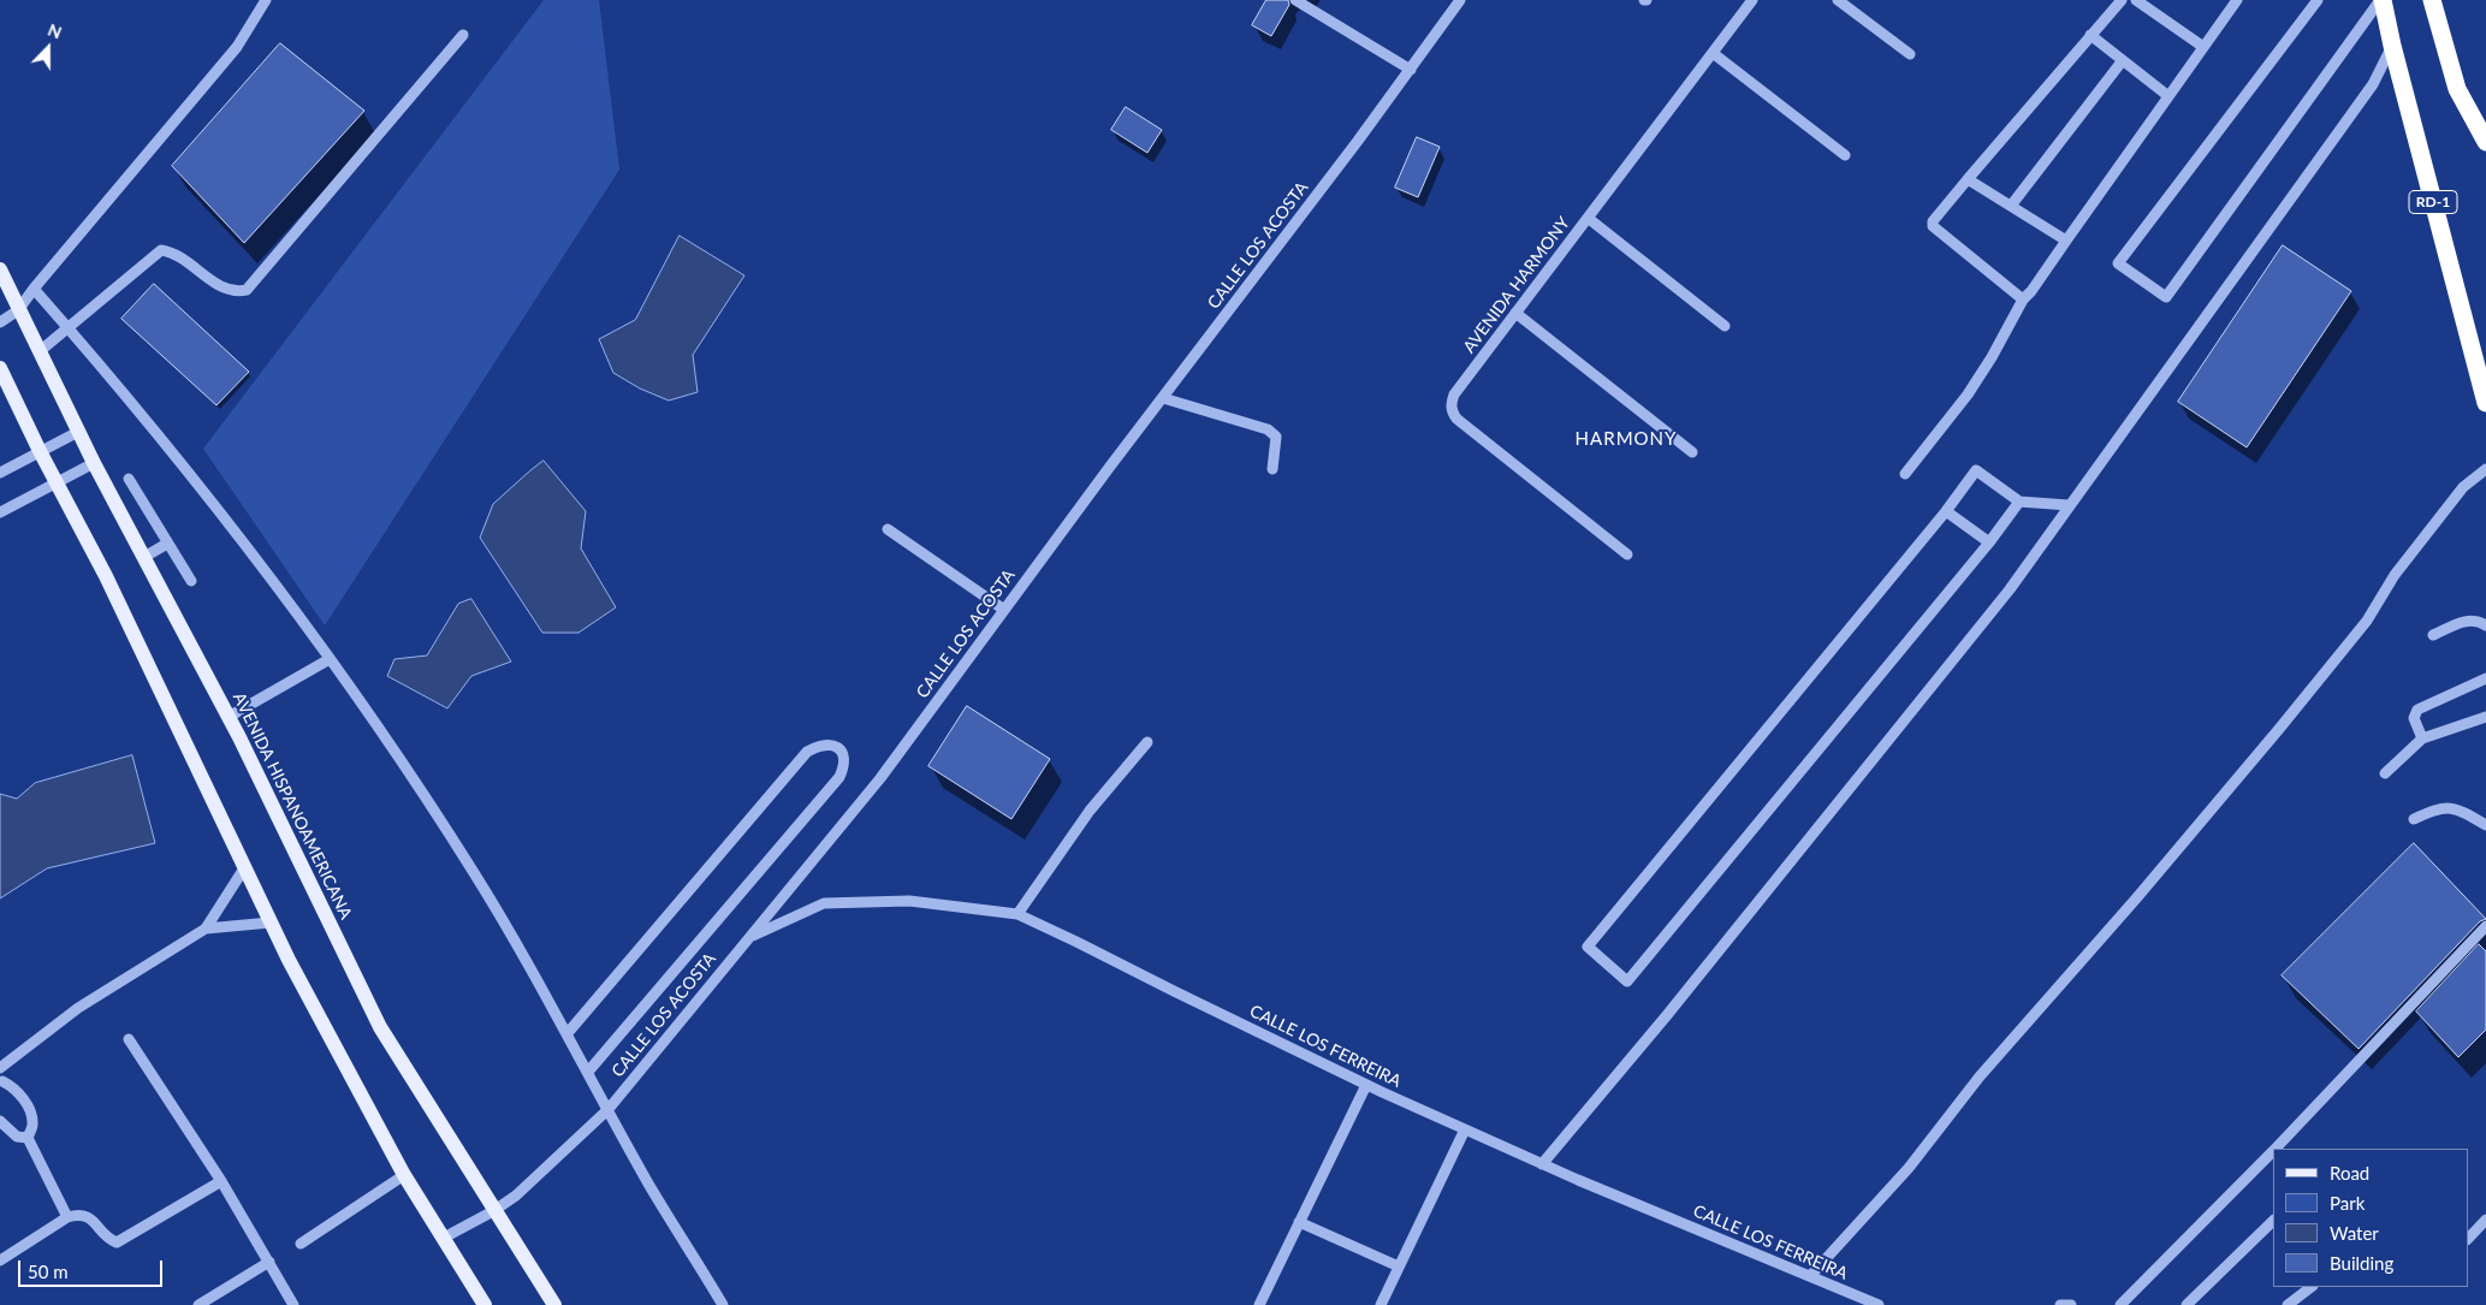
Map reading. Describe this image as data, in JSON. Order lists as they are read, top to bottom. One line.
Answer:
{"streets":{"highway":["RD-1"],"main road":["AVENIDA HISPANOAMERICANA"],"street":["CALLE LOS ACOSTA","AVENIDA HARMONY","CALLE LOS FERREIRA"]},"crossings":[["CALLE LOS ACOSTA","AVENIDA HISPANOAMERICANA"],["CALLE LOS ACOSTA","CALLE LOS FERREIRA"]],"districts":["HARMONY"],"legend":["Road","Park","Water","Building"],"scale_bar":"50 m","north":"top"}
